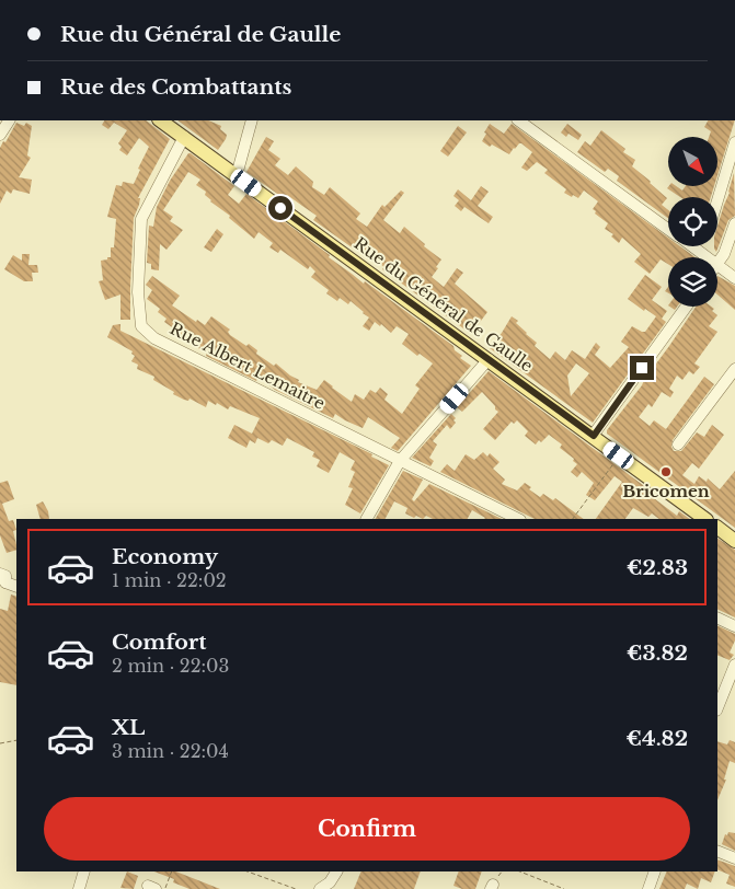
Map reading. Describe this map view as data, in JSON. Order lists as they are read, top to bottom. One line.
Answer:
{"streets":{"main road":["Rue du Général de Gaulle"],"street":["Rue Albert Lemaitre"]},"crossings":[["Rue du Général de Gaulle","Rue Albert Lemaitre"]],"places":["Bricomen"],"north":"bottom right","page":{"banner":["Rue du Général de Gaulle","Rue des Combattants"],"list":[{"name":"Economy","note":"1 min · 22:02","value":"€2.83"},{"name":"Comfort","note":"2 min · 22:03","value":"€3.82"},{"name":"XL","note":"3 min · 22:04","value":"€4.82"}],"buttons":"Confirm"}}
